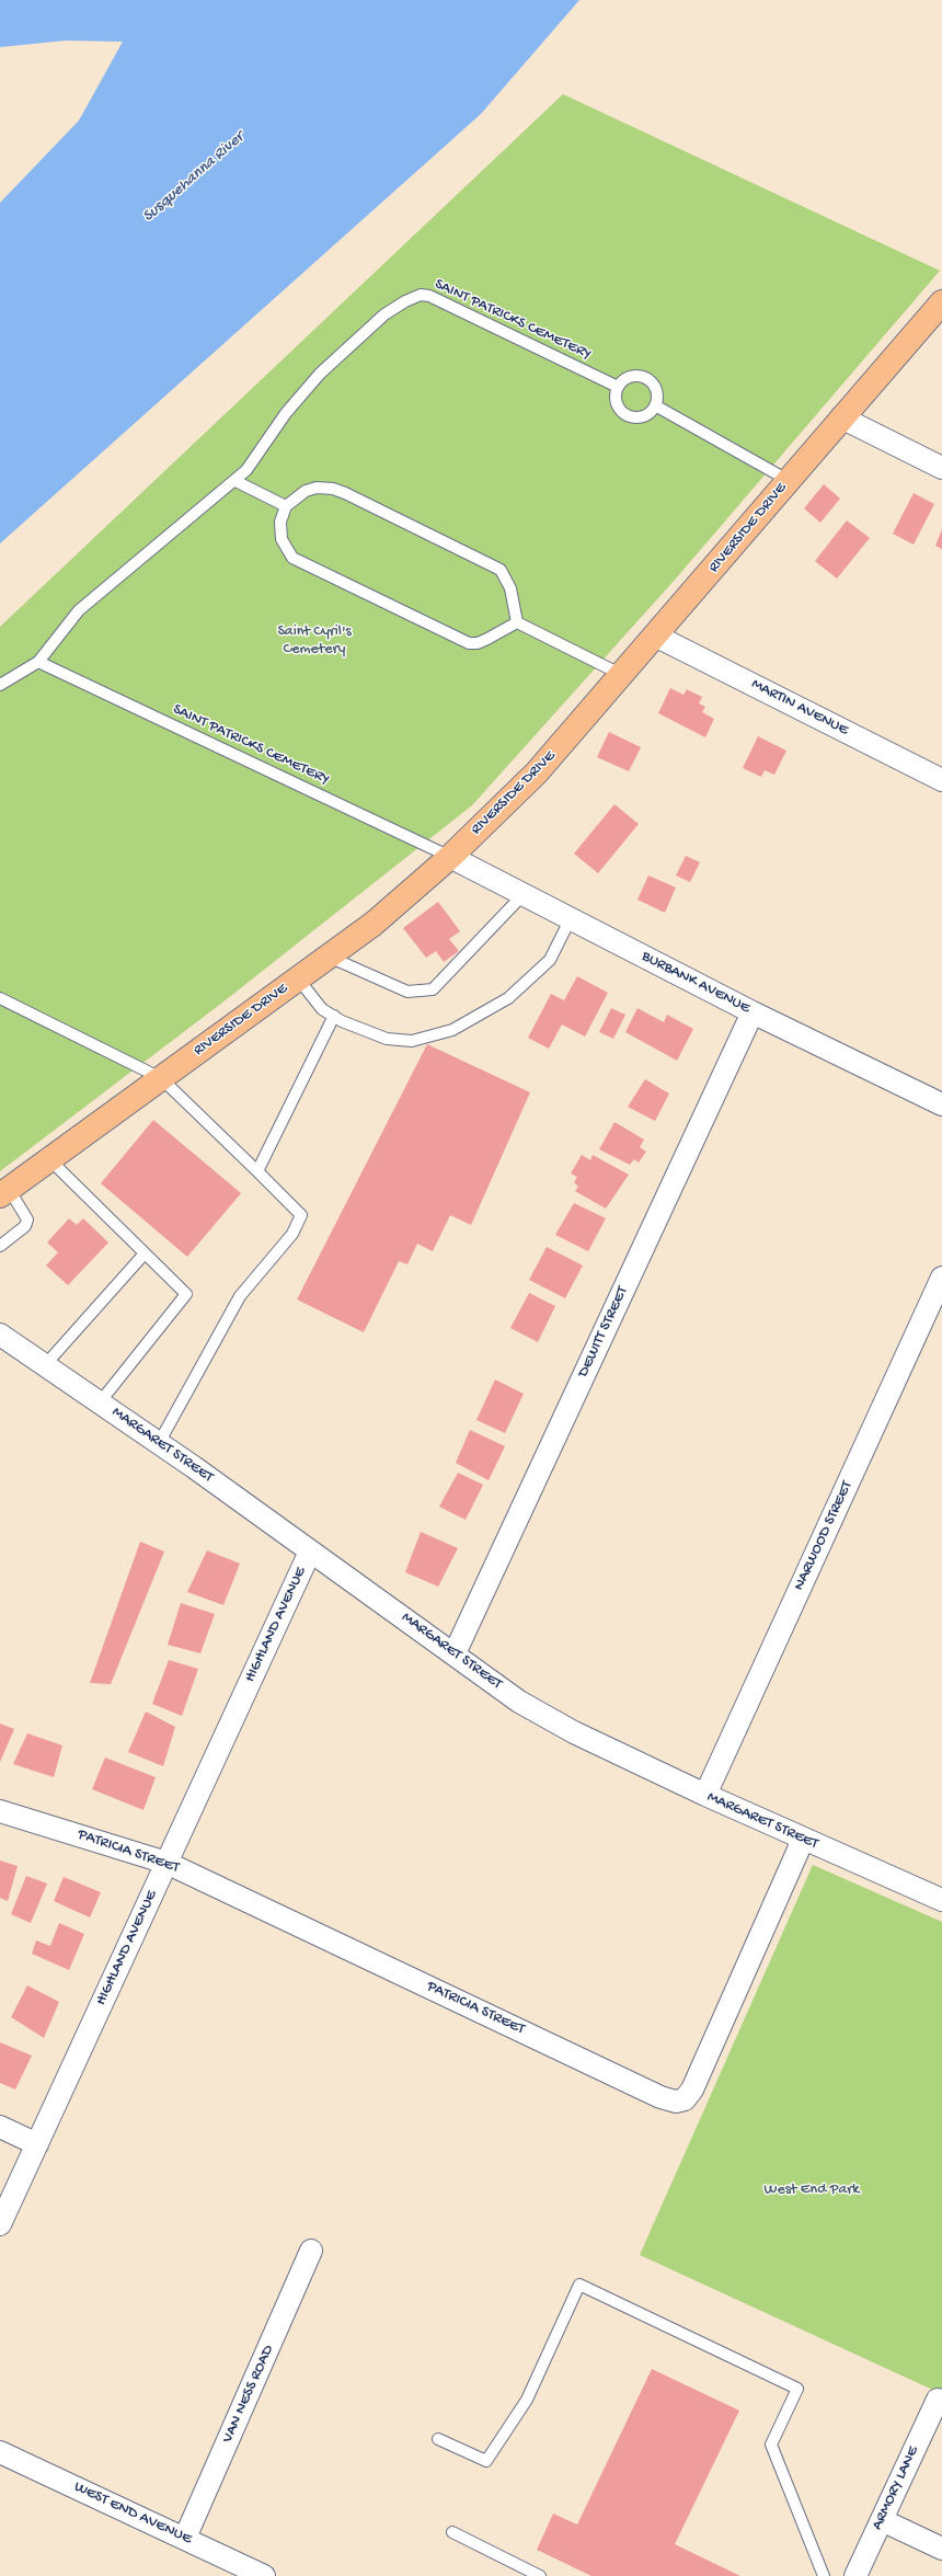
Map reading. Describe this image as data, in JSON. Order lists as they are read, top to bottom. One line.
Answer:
{"streets":{"main road":["RIVERSIDE DRIVE"],"street":["MARTIN AVENUE","BURBANK AVENUE","DEWITT STREET","MARGARET STREET","NARWOOD STREET","HIGHLAND AVENUE","PATRICIA STREET","VAN NESS ROAD","ARMORY LANE","WEST END AVENUE"],"lane":["SAINT PATRICKS CEMETERY"]},"crossings":[["SAINT PATRICKS CEMETERY","RIVERSIDE DRIVE"],["SAINT PATRICKS CEMETERY","BURBANK AVENUE"],["RIVERSIDE DRIVE","MARTIN AVENUE"],["RIVERSIDE DRIVE","BURBANK AVENUE"],["BURBANK AVENUE","DEWITT STREET"],["DEWITT STREET","MARGARET STREET"],["MARGARET STREET","NARWOOD STREET"],["MARGARET STREET","HIGHLAND AVENUE"],["MARGARET STREET","PATRICIA STREET"],["HIGHLAND AVENUE","PATRICIA STREET"],["VAN NESS ROAD","WEST END AVENUE"]],"water":["Susquehanna River"],"parks":["Saint Cyril's Cemetery","West End Park"]}
